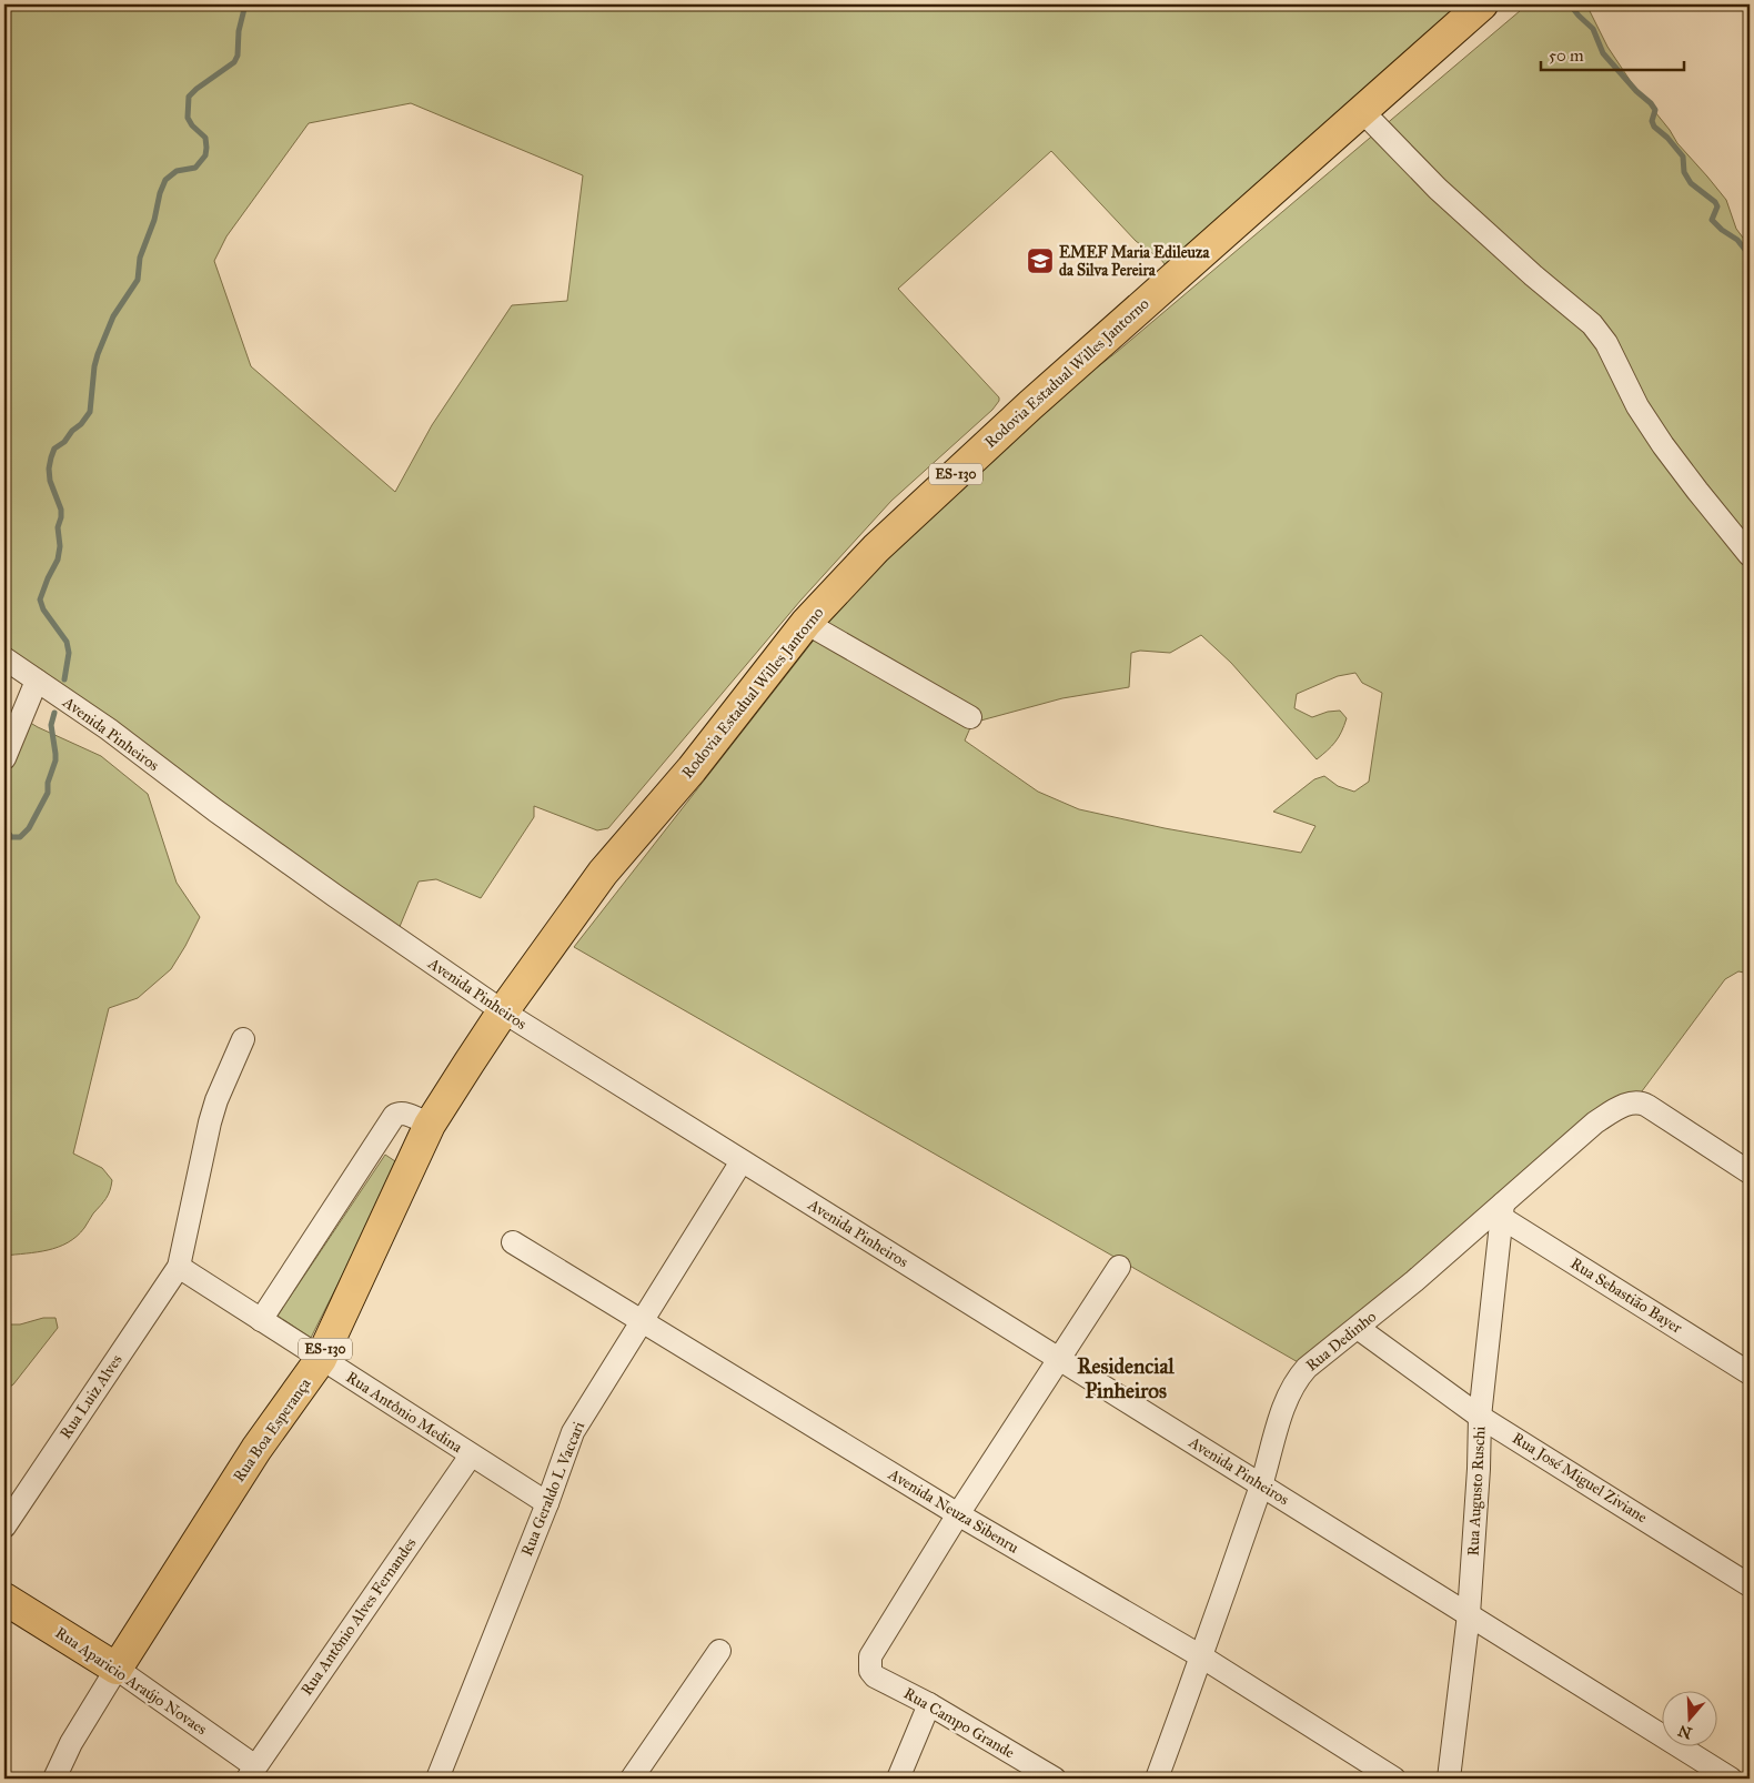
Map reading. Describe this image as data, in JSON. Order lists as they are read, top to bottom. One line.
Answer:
{"streets":{"main road":["Rodovia Estadual Willes Jantorno","ES-130","Rua Boa Esperança","Rua Aparicio Araújo Novaes"],"street":["Avenida Pinheiros","Rua Sebastião Bayer","Rua Dedinho","Rua Luiz Alves","Rua Antônio Medina","Rua José Miguel Ziviane","Rua Geraldo L Vaccari","Rua Augusto Ruschi","Avenida Neuza Sibenru","Rua Antônio Alves Fernandes","Rua Campo Grande"]},"crossings":[["Rodovia Estadual Willes Jantorno","Avenida Pinheiros"],["Rodovia Estadual Willes Jantorno","Rua Boa Esperança"],["Avenida Pinheiros","Rua Dedinho"],["Avenida Pinheiros","Rua Boa Esperança"],["Avenida Pinheiros","Rua Geraldo L Vaccari"],["Avenida Pinheiros","Rua Augusto Ruschi"],["Rua Sebastião Bayer","Rua Dedinho"],["Rua Sebastião Bayer","Rua Augusto Ruschi"],["Rua Dedinho","Rua José Miguel Ziviane"],["Rua Dedinho","Rua Augusto Ruschi"],["Rua Dedinho","Avenida Neuza Sibenru"],["Rua Luiz Alves","Rua Antônio Medina"],["Rua Antônio Medina","Rua Boa Esperança"],["Rua Antônio Medina","Rua Geraldo L Vaccari"],["Rua Antônio Medina","Rua Antônio Alves Fernandes"],["Rua Boa Esperança","Rua Aparicio Araújo Novaes"],["Rua José Miguel Ziviane","Rua Augusto Ruschi"],["Rua Geraldo L Vaccari","Avenida Neuza Sibenru"],["Avenida Neuza Sibenru","Rua Campo Grande"],["Rua Antônio Alves Fernandes","Rua Aparicio Araújo Novaes"]],"districts":["Residencial Pinheiros"],"places":{"school or university":["EMEF Maria Edileuza da Silva Pereira"]},"scale_bar":"50 m","north":"bottom"}
